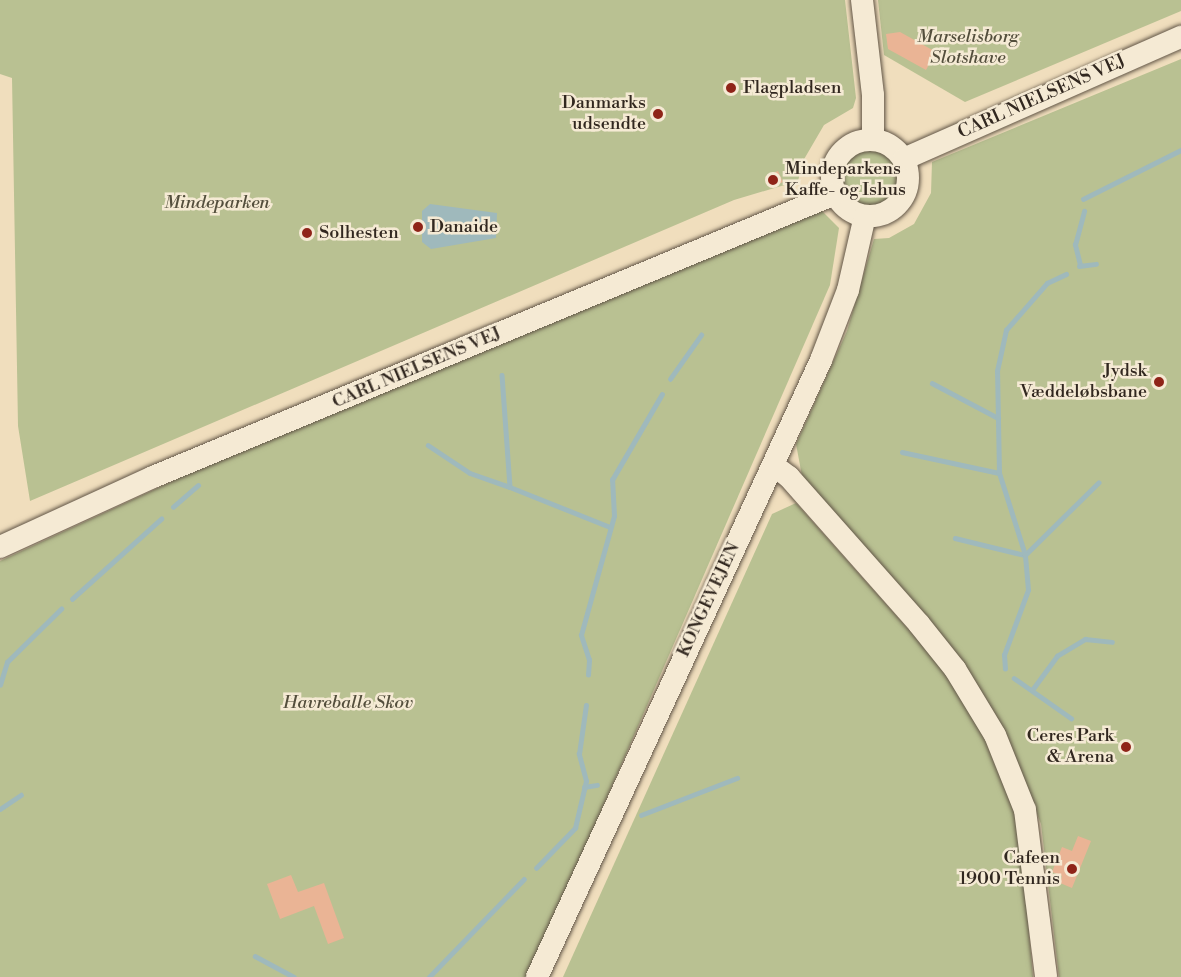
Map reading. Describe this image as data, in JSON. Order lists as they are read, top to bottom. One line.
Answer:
{"streets":{"street":["CARL NIELSENS VEJ","KONGEVEJEN"]},"crossings":[["CARL NIELSENS VEJ","KONGEVEJEN"]],"parks":["Marselisborg Slotshave","Mindeparken","Havreballe Skov"],"places":["Flagpladsen","Danmarks udsendte","Mindeparkens Kaffe- og Ishus","Danaide","Solhesten","Jydsk Væddeløbsbane","Ceres Park & Arena","Cafeen 1900 Tennis"]}
